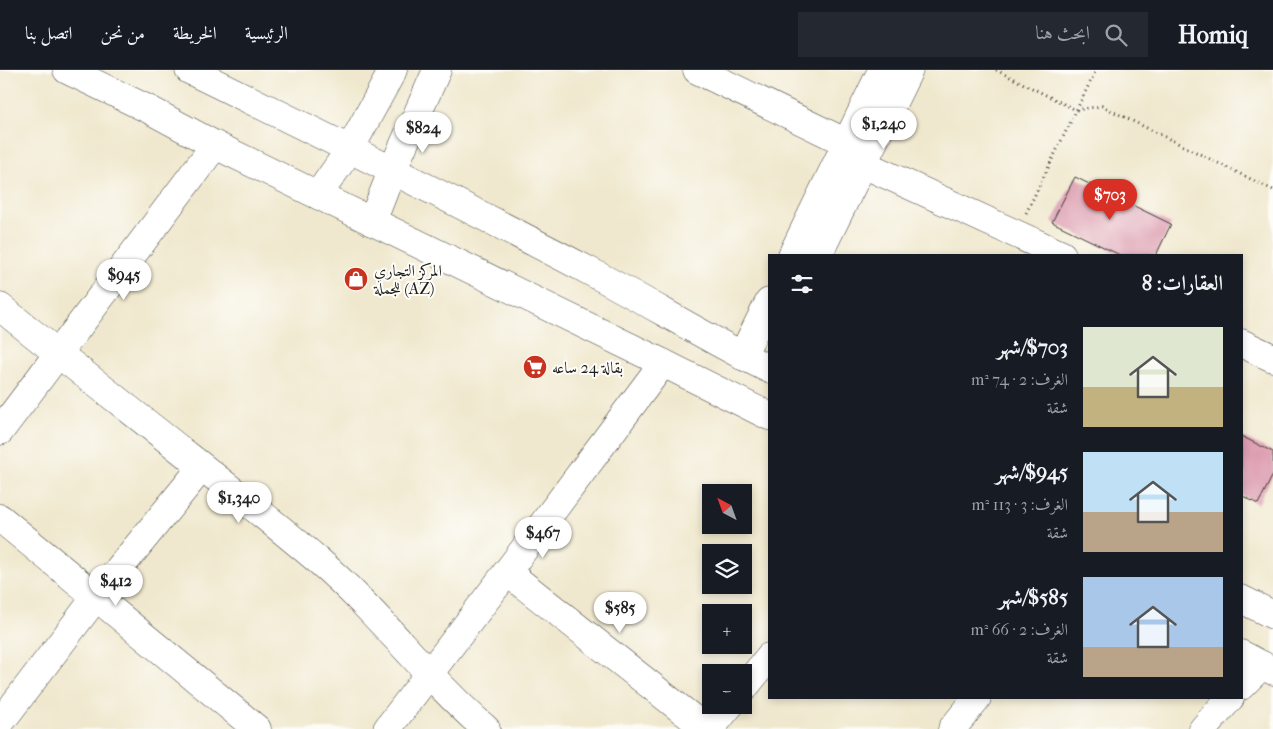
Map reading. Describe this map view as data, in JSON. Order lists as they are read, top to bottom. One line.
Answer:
{"places":{"shop":["المركز التجاري للجملة (AZ)"],"supermarket":["بقالة 24 ساعه"]},"north":"top left","page":{"header":"Homiq","search":"ابحث هنا","nav":["الرئيسية","الخريطة","من نحن","اتصل بنا"],"price":["$1,240","$824","$703","$945","$1,340","$467","$412","$585"],"heading":"العقارات: 8","list":[{"name":"$703/شهر","note":"الغرف: 2 · 74 m² · شقة"},{"name":"$945/شهر","note":"الغرف: 3 · 113 m² · شقة"},{"name":"$585/شهر","note":"الغرف: 2 · 66 m² · شقة"}],"map_buttons":["+","−"]}}
